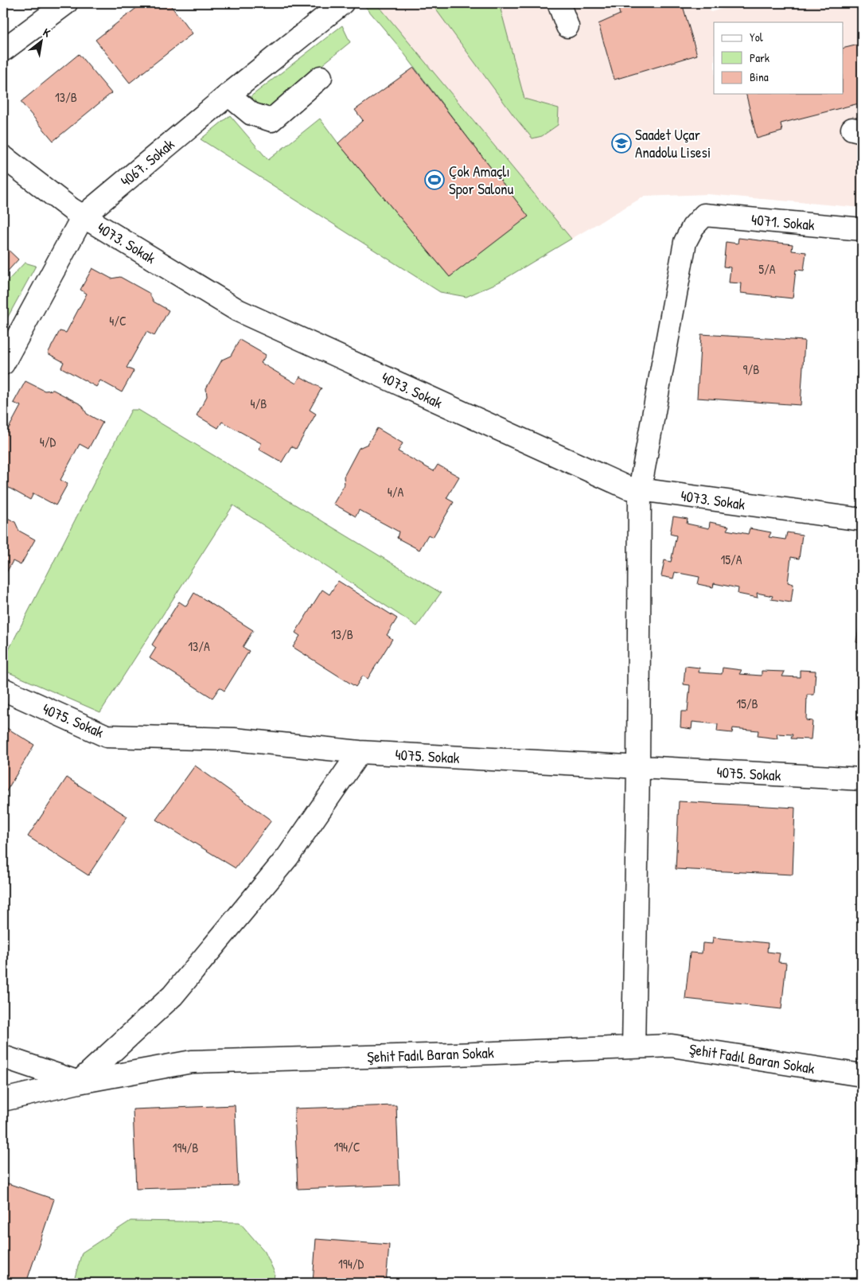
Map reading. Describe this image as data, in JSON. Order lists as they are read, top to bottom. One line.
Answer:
{"streets":{"street":["4067. Sokak","4071. Sokak","4073. Sokak","4075. Sokak","Şehit Fadıl Baran Sokak"]},"crossings":[["4067. Sokak","4073. Sokak"],["4071. Sokak","4073. Sokak"]],"places":{"school or university":["Saadet Uçar Anadolu Lisesi"],"sports":["Çok Amaçlı Spor Salonu"]},"house_numbers":["13/B","5/A","4/C","9/B","4/B","4/D","4/A","15/A","13/B","13/A","15/B","194/C","194/B","194/D"],"legend":["Yol","Park","Bina"],"north":"top right"}
